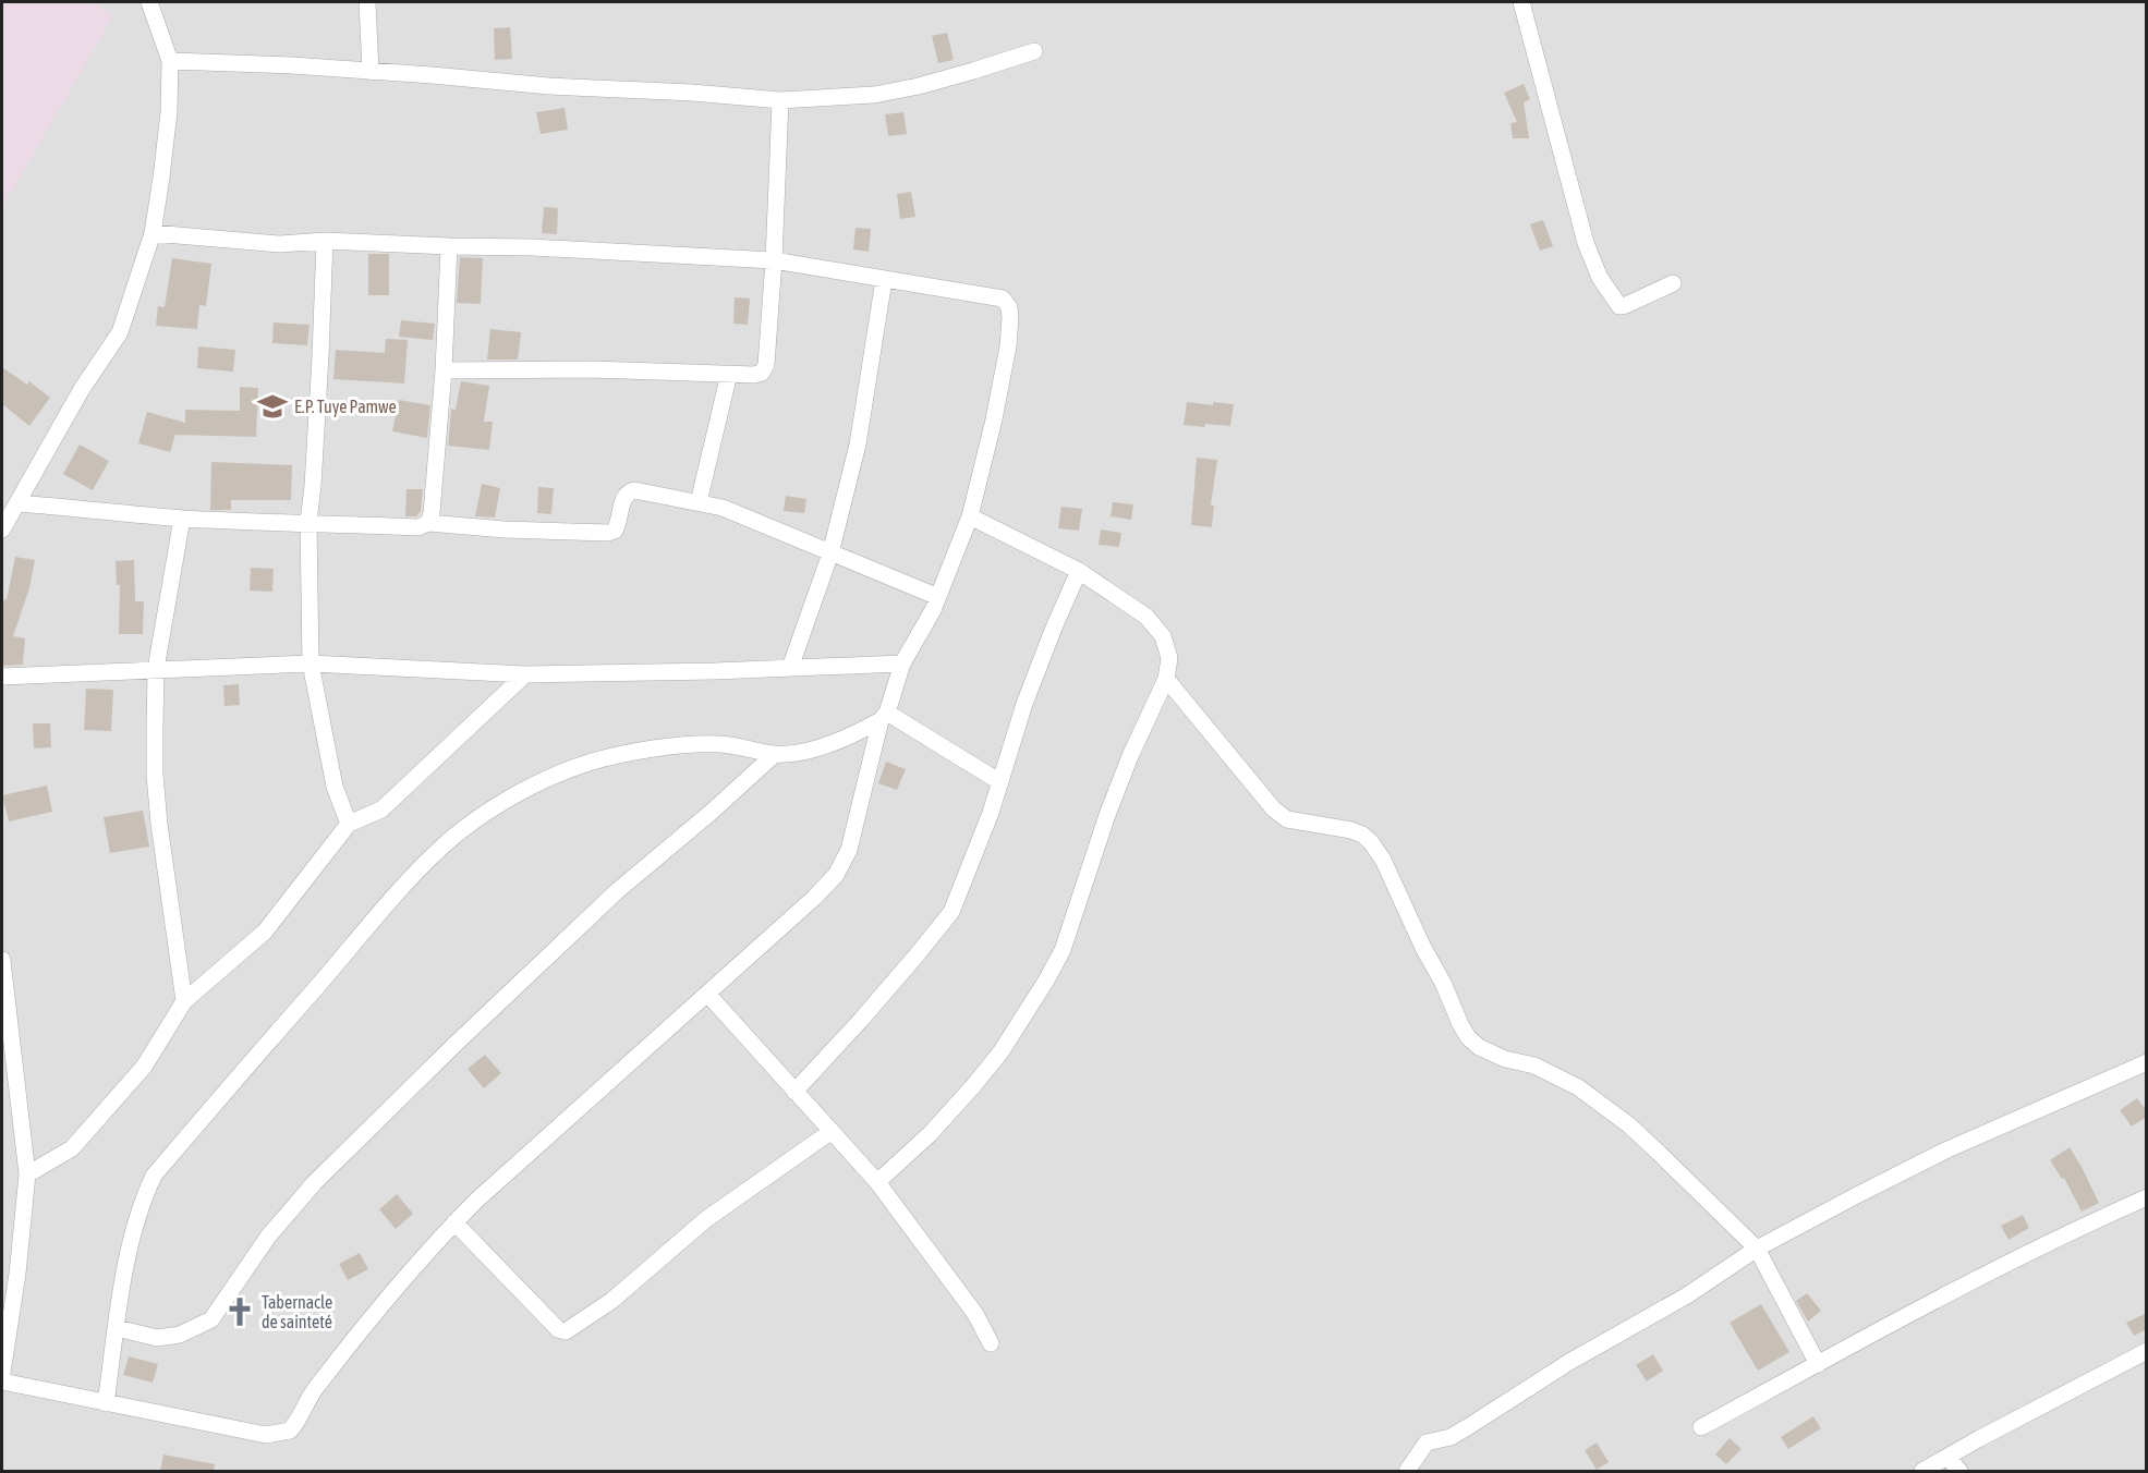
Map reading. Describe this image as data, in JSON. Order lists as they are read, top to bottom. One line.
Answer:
{"places":{"school or university":["E.P. Tuye Pamwe"],"church":["Tabernacle de sainteté"]}}
